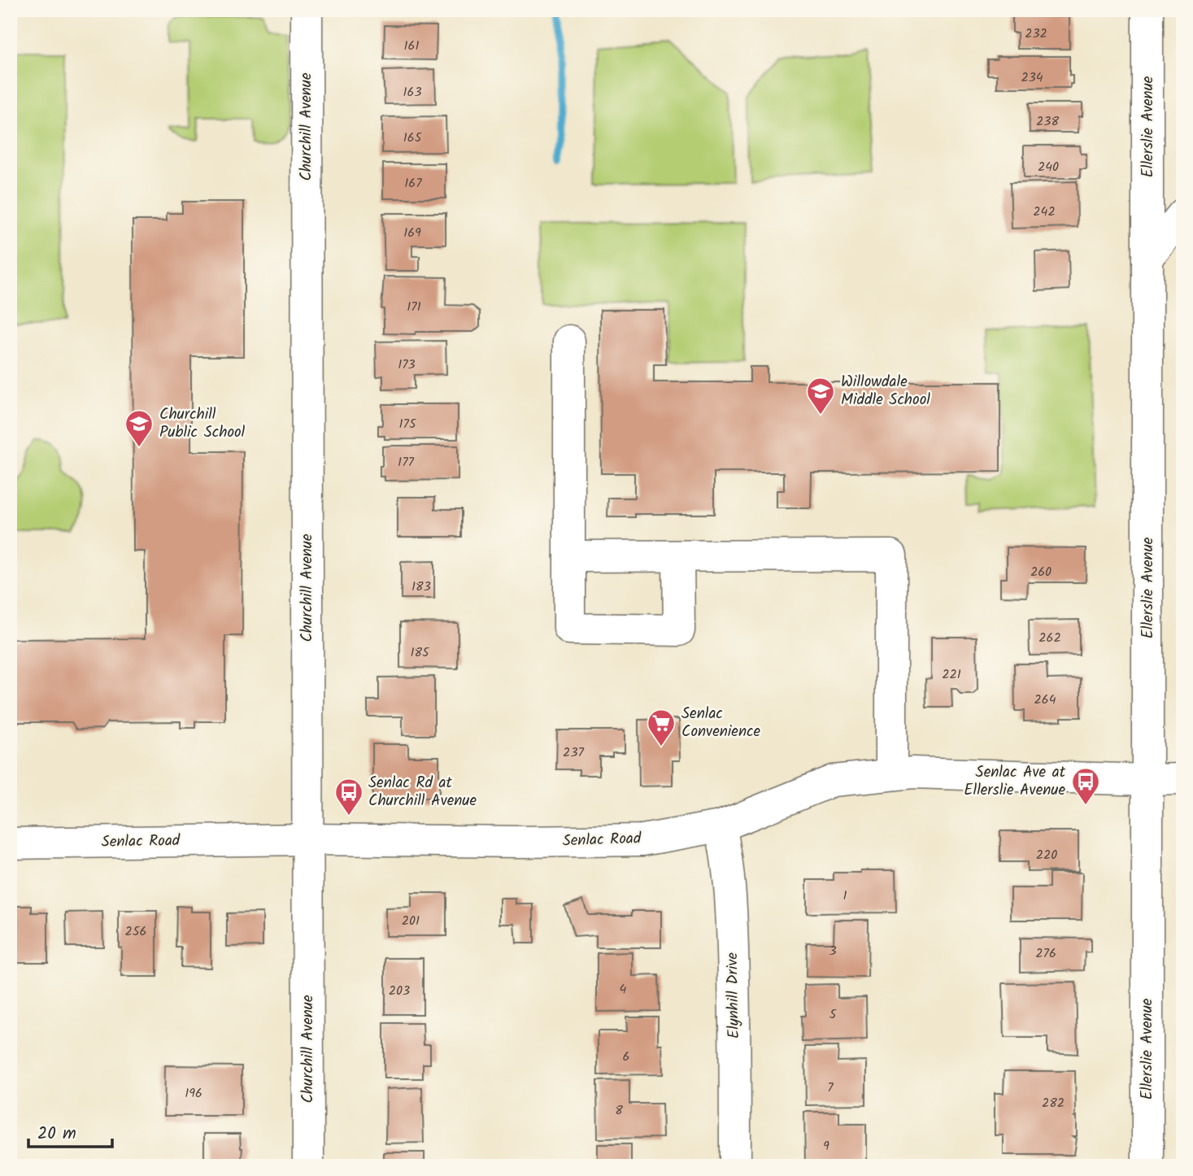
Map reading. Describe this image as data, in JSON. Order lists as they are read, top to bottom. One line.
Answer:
{"streets":{"street":["Churchill Avenue","Ellerslie Avenue","Senlac Road","Elynhill Drive"]},"crossings":[["Churchill Avenue","Senlac Road"],["Ellerslie Avenue","Senlac Road"],["Senlac Road","Elynhill Drive"]],"places":{"school or university":["Willowdale Middle School","Churchill Public School"],"supermarket":["Senlac Convenience"],"bus stop":["Senlac Ave at Ellerslie Avenue","Senlac Rd at Churchill Avenue"]},"house_numbers":["232","161","234","163","238","165","240","167","242","169","171","173","175","177","260","183","262","185","221","264","237","220","1","201","256","3","276","4","203","5","6","7","196","282","8","9"],"scale_bar":"20 m"}
